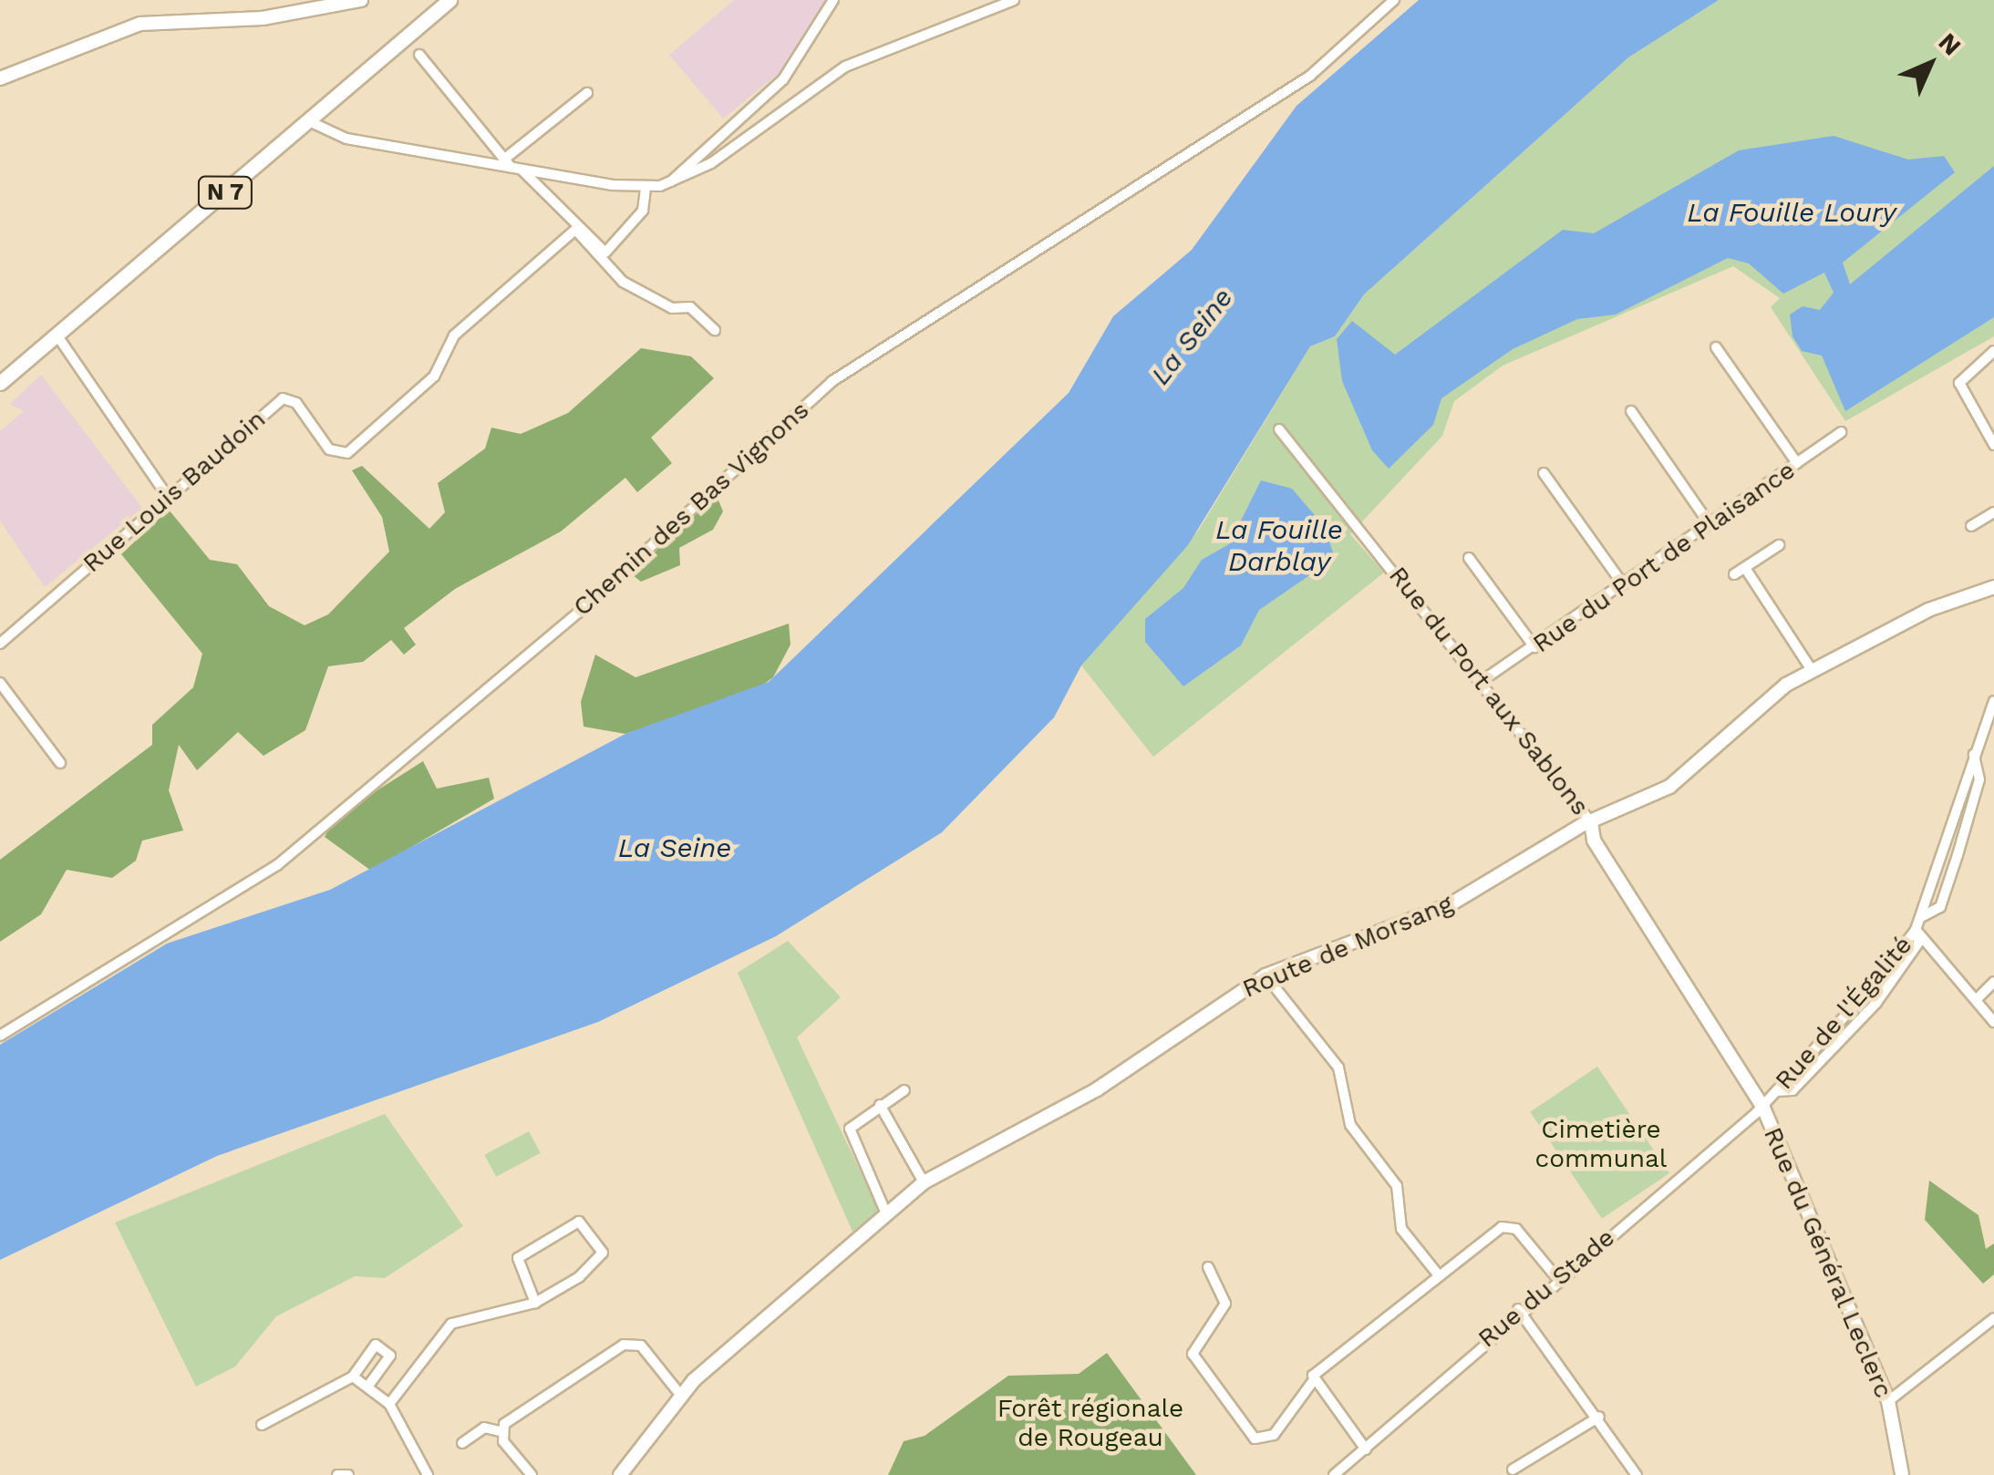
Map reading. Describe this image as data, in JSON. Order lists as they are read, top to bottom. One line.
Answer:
{"streets":{"main road":["N 7"],"street":["Rue Louis Baudoin","Chemin des Bas Vignons","Rue du Port de Plaisance","Rue du Port aux Sablons","Route de Morsang","Rue de l'Égalité","Rue du Général Leclerc","Rue du Stade"]},"crossings":[["Rue du Port de Plaisance","Rue du Port aux Sablons"],["Rue du Port aux Sablons","Route de Morsang"],["Rue du Port aux Sablons","Rue de l'Égalité"],["Rue du Port aux Sablons","Rue du Général Leclerc"],["Rue du Port aux Sablons","Rue du Stade"],["Rue de l'Égalité","Rue du Général Leclerc"],["Rue de l'Égalité","Rue du Stade"],["Rue du Général Leclerc","Rue du Stade"]],"water":["La Fouille Loury","La Seine","La Fouille Darblay"],"parks":["Cimetière communal","Forêt régionale de Rougeau"],"north":"top right"}
